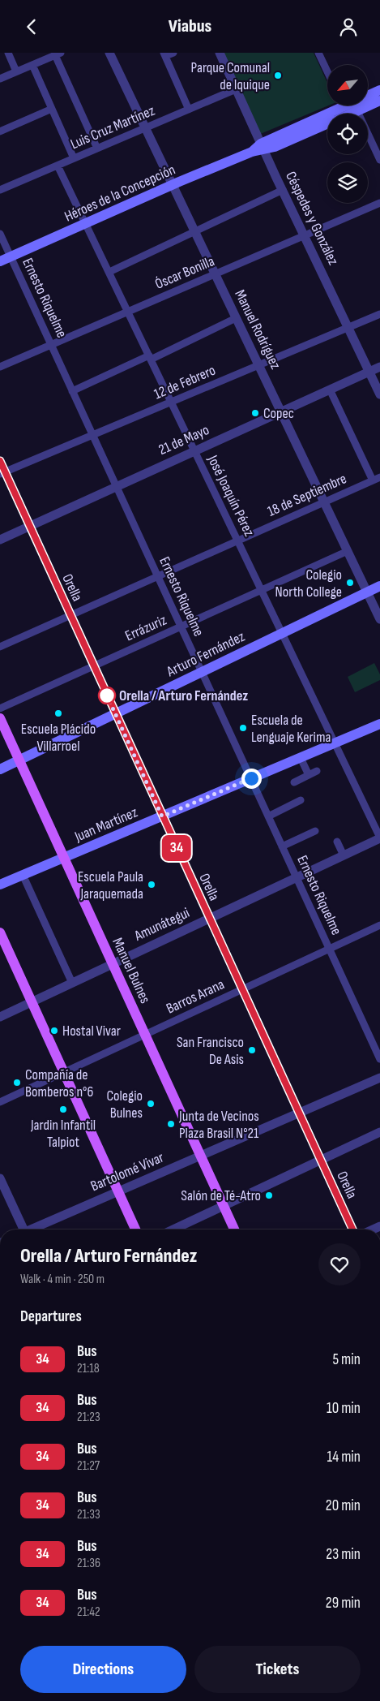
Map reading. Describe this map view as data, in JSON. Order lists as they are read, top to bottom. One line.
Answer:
{"streets":{"main road":["Héroes de la Concepción","Arturo Fernández","Juan Martínez","Manuel Bulnes"],"street":["Luis Cruz Martínez","Céspedes y González","Óscar Bonilla","Ernesto Riquelme","Manuel Rodríguez","12 de Febrero","21 de Mayo","18 de Septiembre","José Joaquín Pérez","Orella","Errázuriz","Amunátegui","Barros Arana","Bartolomé Vivar"]},"crossings":[["Luis Cruz Martínez","Céspedes y González"],["Luis Cruz Martínez","Manuel Rodríguez"],["Luis Cruz Martínez","José Joaquín Pérez"],["Héroes de la Concepción","Céspedes y González"],["Héroes de la Concepción","Ernesto Riquelme"],["Héroes de la Concepción","Manuel Rodríguez"],["Héroes de la Concepción","José Joaquín Pérez"],["Céspedes y González","Óscar Bonilla"],["Céspedes y González","12 de Febrero"],["Céspedes y González","21 de Mayo"],["Óscar Bonilla","Ernesto Riquelme"],["Óscar Bonilla","Manuel Rodríguez"],["Óscar Bonilla","José Joaquín Pérez"],["Ernesto Riquelme","12 de Febrero"],["Ernesto Riquelme","21 de Mayo"],["Ernesto Riquelme","18 de Septiembre"],["Ernesto Riquelme","Errázuriz"],["Ernesto Riquelme","Arturo Fernández"],["Ernesto Riquelme","Juan Martínez"],["Ernesto Riquelme","Amunátegui"],["Ernesto Riquelme","Barros Arana"],["Manuel Rodríguez","12 de Febrero"],["Manuel Rodríguez","21 de Mayo"],["Manuel Rodríguez","18 de Septiembre"],["Manuel Rodríguez","Errázuriz"],["Manuel Rodríguez","Arturo Fernández"],["12 de Febrero","José Joaquín Pérez"],["12 de Febrero","Orella"],["21 de Mayo","José Joaquín Pérez"],["21 de Mayo","Orella"],["18 de Septiembre","José Joaquín Pérez"],["18 de Septiembre","Orella"],["José Joaquín Pérez","Errázuriz"],["José Joaquín Pérez","Arturo Fernández"],["José Joaquín Pérez","Juan Martínez"],["José Joaquín Pérez","Amunátegui"],["Orella","Errázuriz"],["Orella","Arturo Fernández"],["Orella","Juan Martínez"],["Orella","Amunátegui"],["Orella","Barros Arana"],["Orella","Bartolomé Vivar"],["Arturo Fernández","Manuel Bulnes"],["Juan Martínez","Manuel Bulnes"],["Amunátegui","Manuel Bulnes"],["Manuel Bulnes","Barros Arana"],["Manuel Bulnes","Bartolomé Vivar"]],"places":["Parque Comunal de Iquique","Copec","Colegio North College","Orella / Arturo Fernández","Escuela Plácido Villarroel","Escuela de Lenguaje Kerima","Escuela Paula Jaraquemada","Hostal Vivar","San Francisco De Asis","Compañía de Bomberos n°6","Colegio Bulnes","Jardin Infantil Talpiot","Junta de Vecinos Plaza Brasil N°21","Salón de Té-Atro"],"lines":["bus line 34"],"north":"bottom left","page":{"header":"Viabus","on_map":"34","heading":[["Orella / Arturo Fernández","Walk · 4 min · 250 m"],"Departures"],"list":[{"mark":"34","name":"Bus","note":"21:18","value":"5 min"},{"mark":"34","name":"Bus","note":"21:23","value":"10 min"},{"mark":"34","name":"Bus","note":"21:27","value":"14 min"},{"mark":"34","name":"Bus","note":"21:33","value":"20 min"},{"mark":"34","name":"Bus","note":"21:36","value":"23 min"},{"mark":"34","name":"Bus","note":"21:42","value":"29 min"}],"buttons":["Directions","Tickets"]}}
